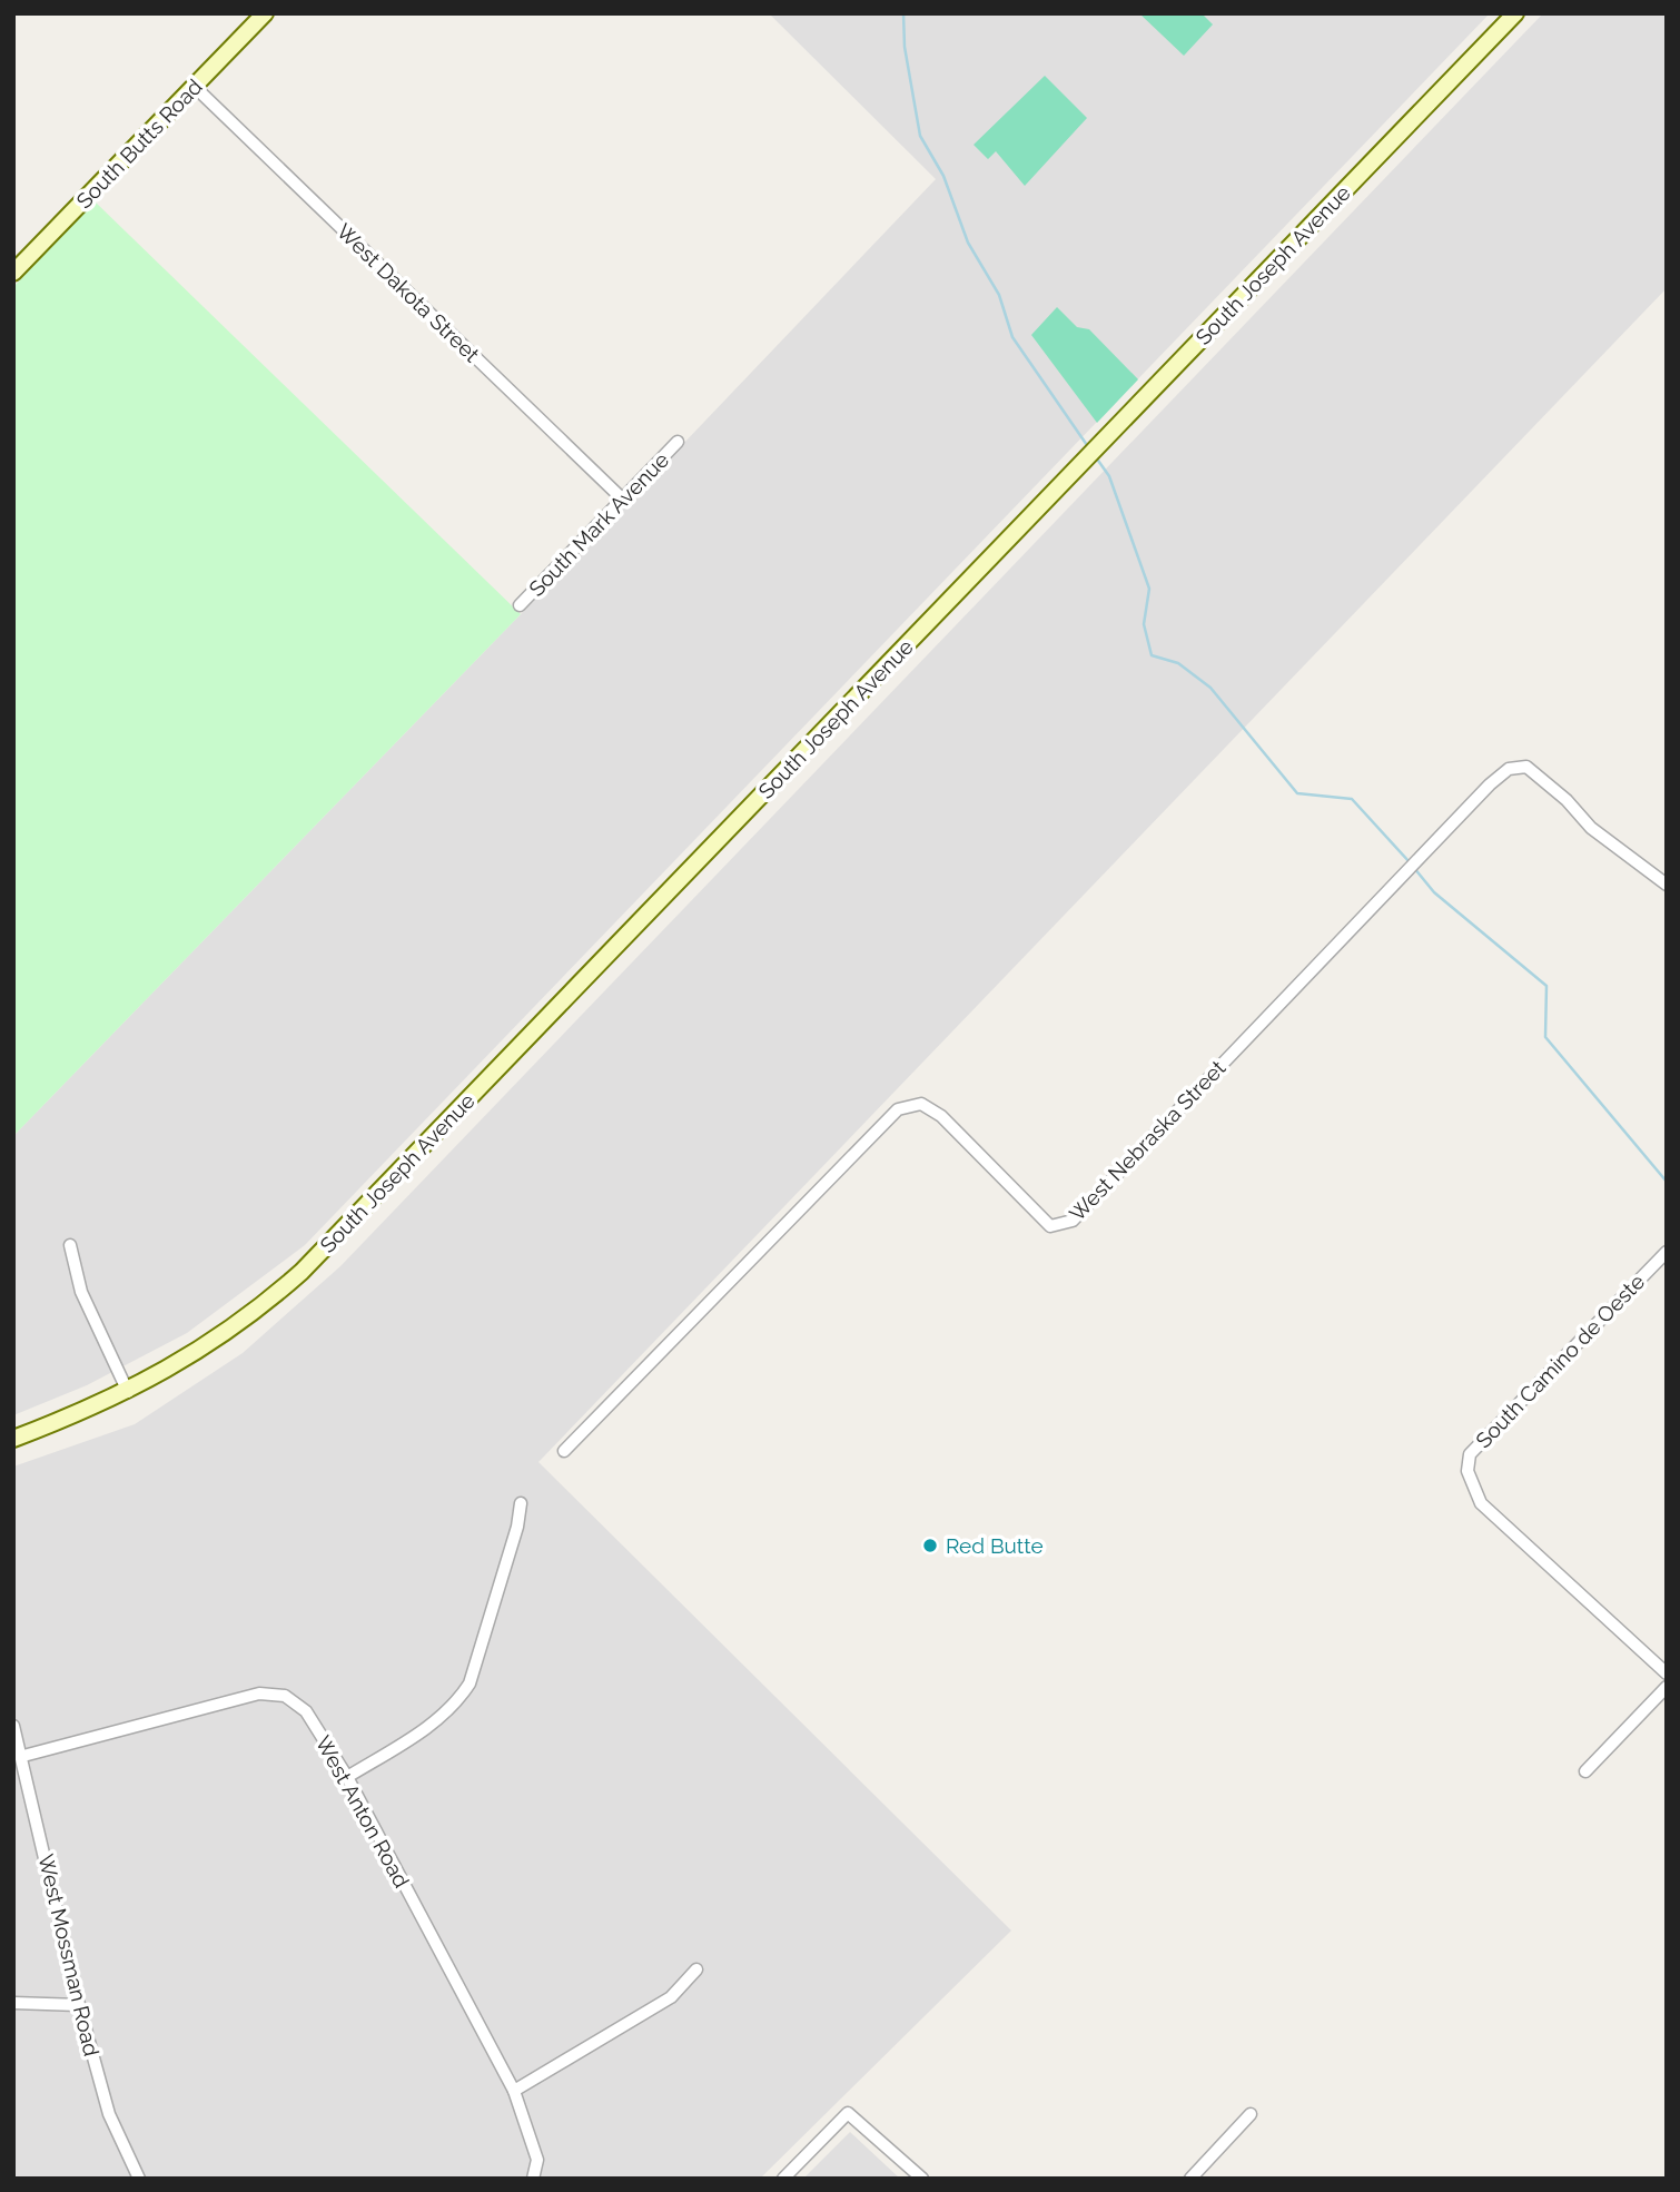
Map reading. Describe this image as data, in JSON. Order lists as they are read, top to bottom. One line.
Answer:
{"streets":{"main road":["South Butts Road","South Joseph Avenue"],"street":["West Dakota Street","South Mark Avenue","West Nebraska Street","South Camino de Oeste","West Anton Road","West Mossman Road"]},"crossings":[["South Butts Road","West Dakota Street"],["West Dakota Street","South Mark Avenue"],["West Anton Road","West Mossman Road"]],"places":["Red Butte"]}
